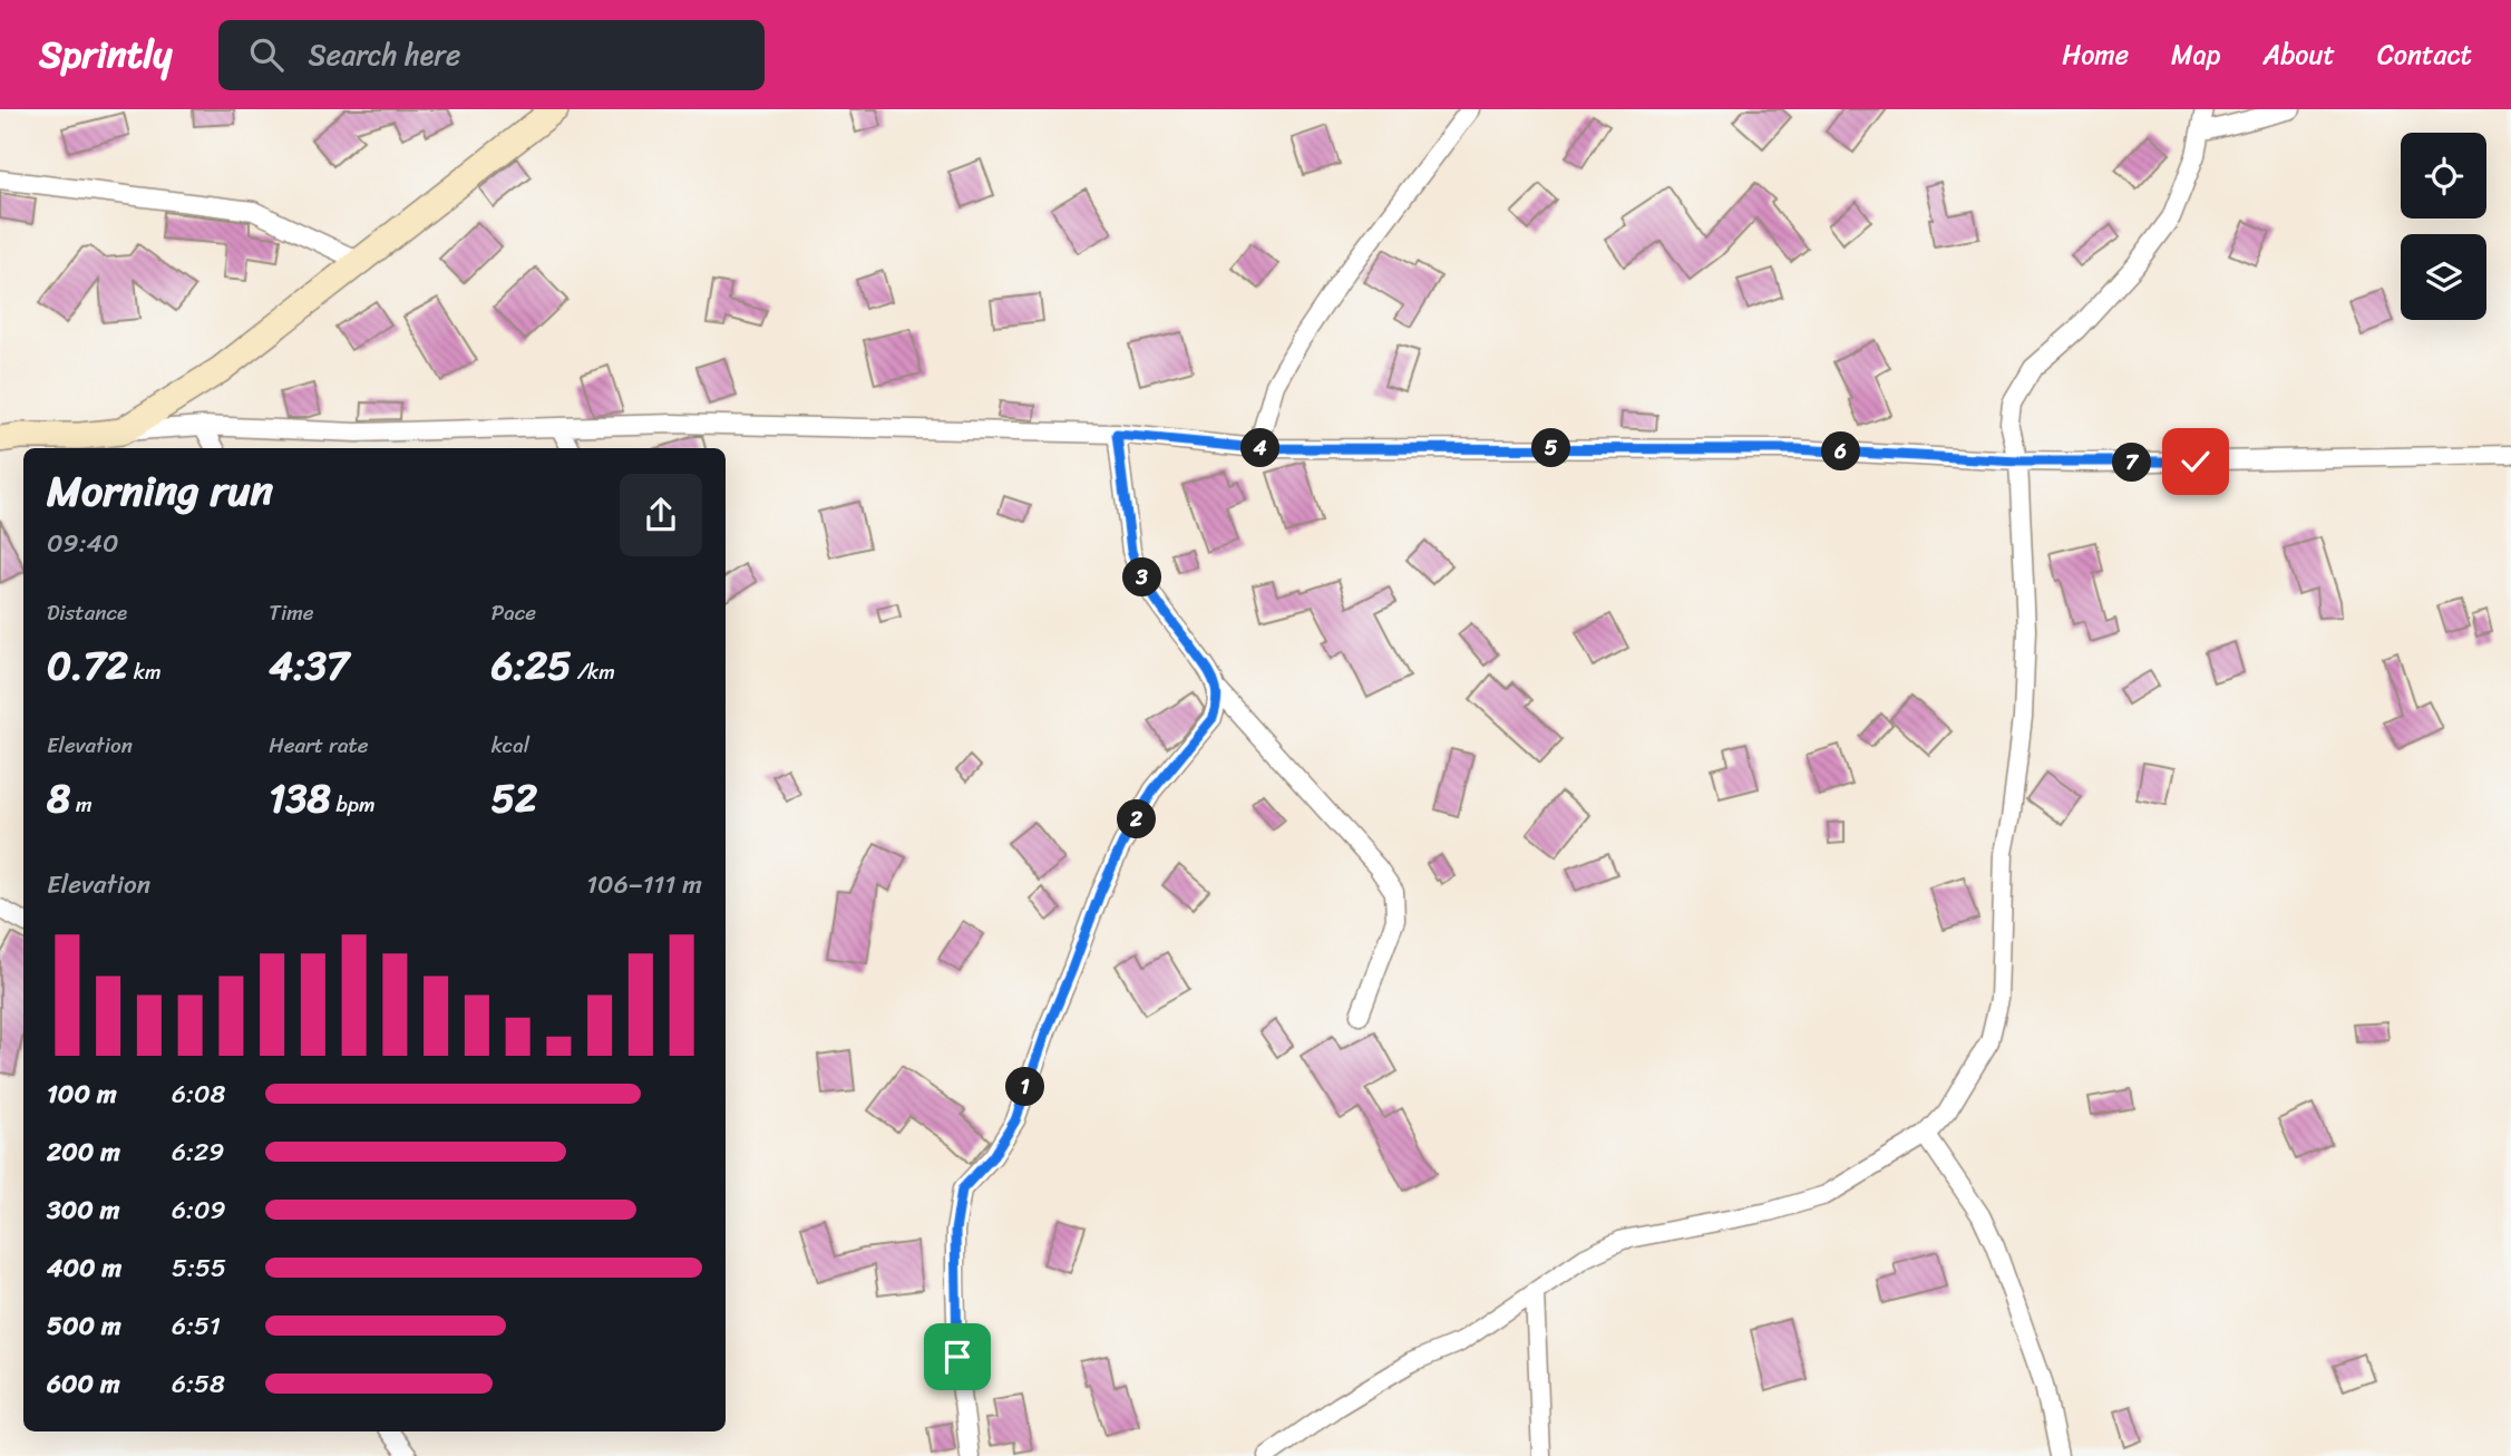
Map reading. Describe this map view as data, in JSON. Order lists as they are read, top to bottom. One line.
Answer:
{"page":{"header":"Sprintly","search":"Search here","nav":["Home","Map","About","Contact"],"pins":["4","5","6","7","3","2","1"],"heading":["Morning run","09:40"],"stats":[["Distance","0.72 km"],["Time","4:37"],["Pace","6:25 /km"],["Elevation","8 m"],["Heart rate","138 bpm"],["kcal","52"]],"chart":["Elevation","106–111 m"],"list":[{"name":"100 m","note":"6:08"},{"name":"200 m","note":"6:29"},{"name":"300 m","note":"6:09"},{"name":"400 m","note":"5:55"},{"name":"500 m","note":"6:51"},{"name":"600 m","note":"6:58"}]}}
